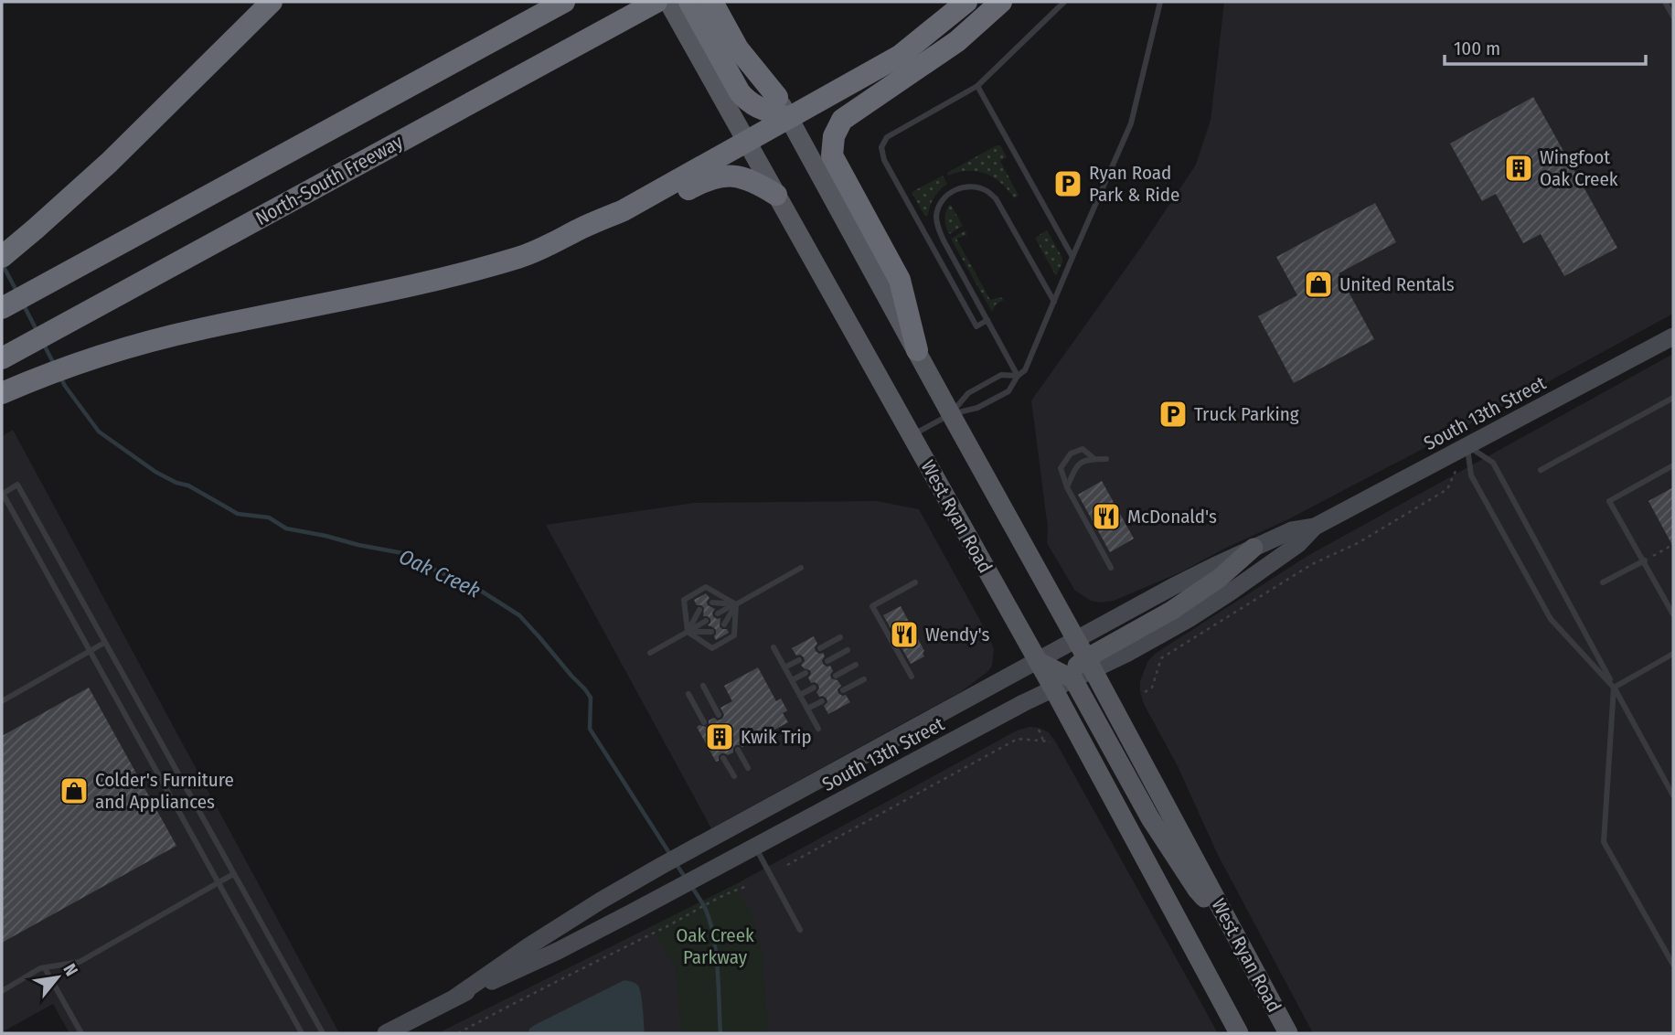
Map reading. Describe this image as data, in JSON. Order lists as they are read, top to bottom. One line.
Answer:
{"streets":{"highway":["North-South Freeway"],"main road":["West Ryan Road"],"street":["South 13th Street"]},"crossings":[["South 13th Street","West Ryan Road"]],"water":["Oak Creek"],"parks":["Oak Creek Parkway"],"places":{"building":["Wingfoot Oak Creek","Kwik Trip"],"parking":["Ryan Road Park & Ride","Truck Parking"],"shop":["United Rentals","Colder's Furniture and Appliances"],"restaurant":["McDonald's","Wendy's"]},"scale_bar":"100 m","north":"top right"}
